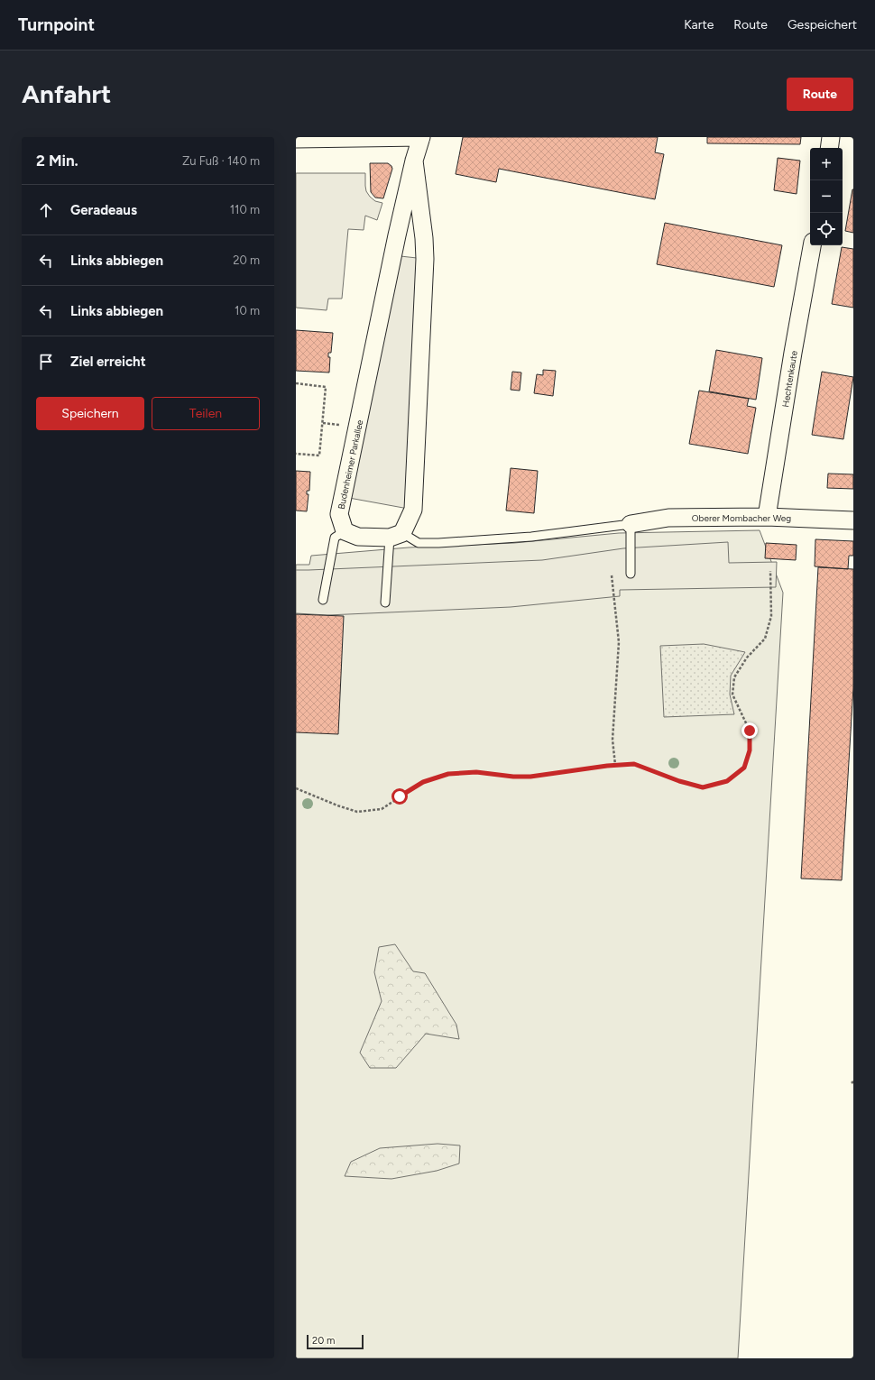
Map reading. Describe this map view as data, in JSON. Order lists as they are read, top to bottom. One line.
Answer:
{"streets":{"street":["Hechtenkaute","Budenheimer Parkallee","Oberer Mombacher Weg"]},"crossings":[["Hechtenkaute","Oberer Mombacher Weg"]],"scale_bar":"20 m","page":{"header":"Turnpoint","nav":["Karte","Route","Gespeichert"],"buttons":["Route",["Speichern","Teilen"]],"title":"Anfahrt","heading":["2 Min.","Zu Fuß · 140 m"],"map_buttons":["+","−"],"list":[["Geradeaus","110 m"],["Links abbiegen","20 m"],["Links abbiegen","10 m"],"Ziel erreicht"],"scale":"20 m"}}
